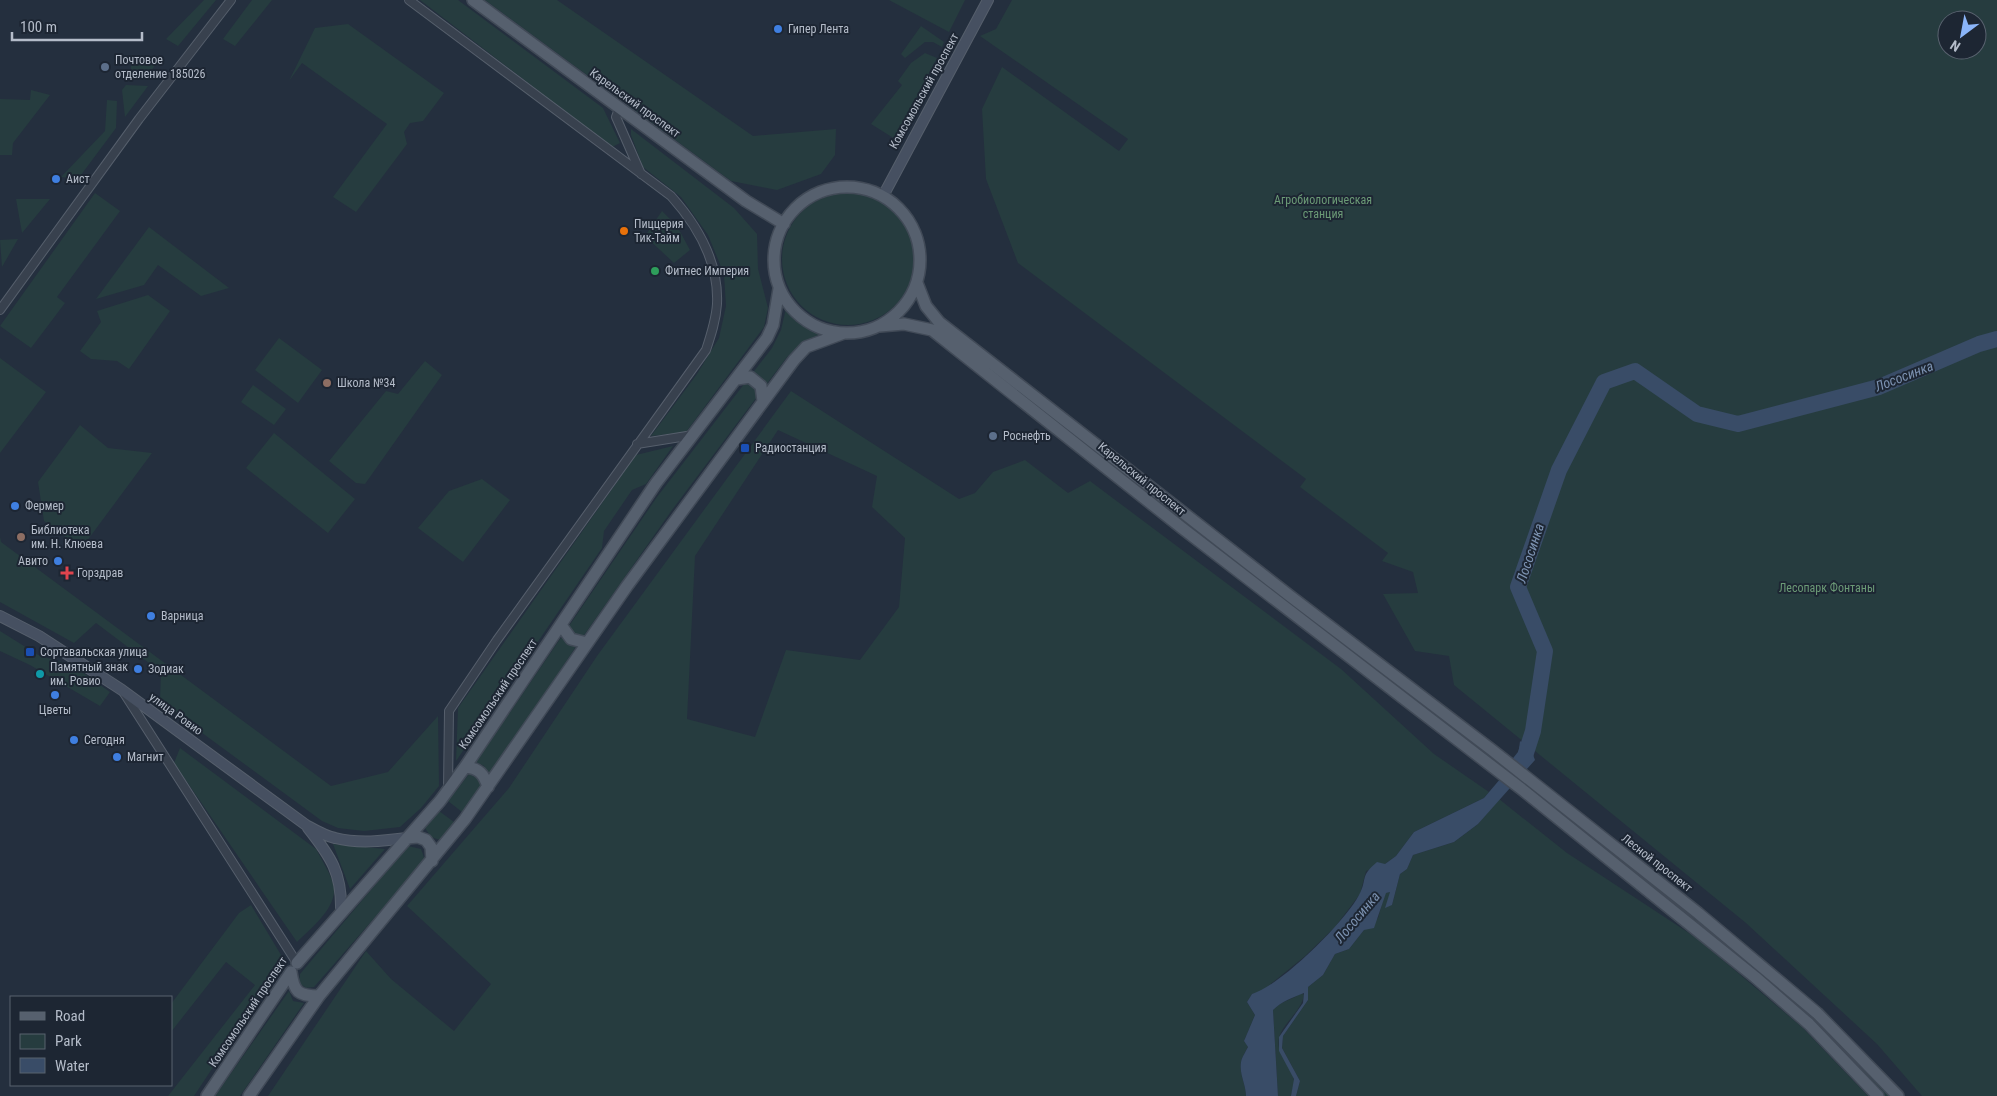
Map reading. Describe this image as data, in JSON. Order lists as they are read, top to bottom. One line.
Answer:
{"streets":{"main road":["Комсомольский проспект","Карельский проспект","улица Ровио","Лесной проспект"]},"crossings":[["Комсомольский проспект","Карельский проспект"],["Комсомольский проспект","улица Ровио"],["Карельский проспект","Лесной проспект"]],"water":["Лососинка"],"parks":["Агробиологическая станция","Лесопарк Фонтаны"],"places":{"other":["Гипер Лента","Почтовое отделение 185026","Аист","Пиццерия Тик-Тайм","Фитнес Империя","Школа №34","Роснефть","Фермер","Библиотека им. Н. Клюева","Авито","Варница","Зодиак","Памятный знак им. Ровио","Цветы","Сегодня","Магнит"],"transit":["Радиостанция","Сортавальская улица"],"health":["Горздрав"]},"legend":["Road","Park","Water"],"scale_bar":"100 m","north":"bottom left"}
